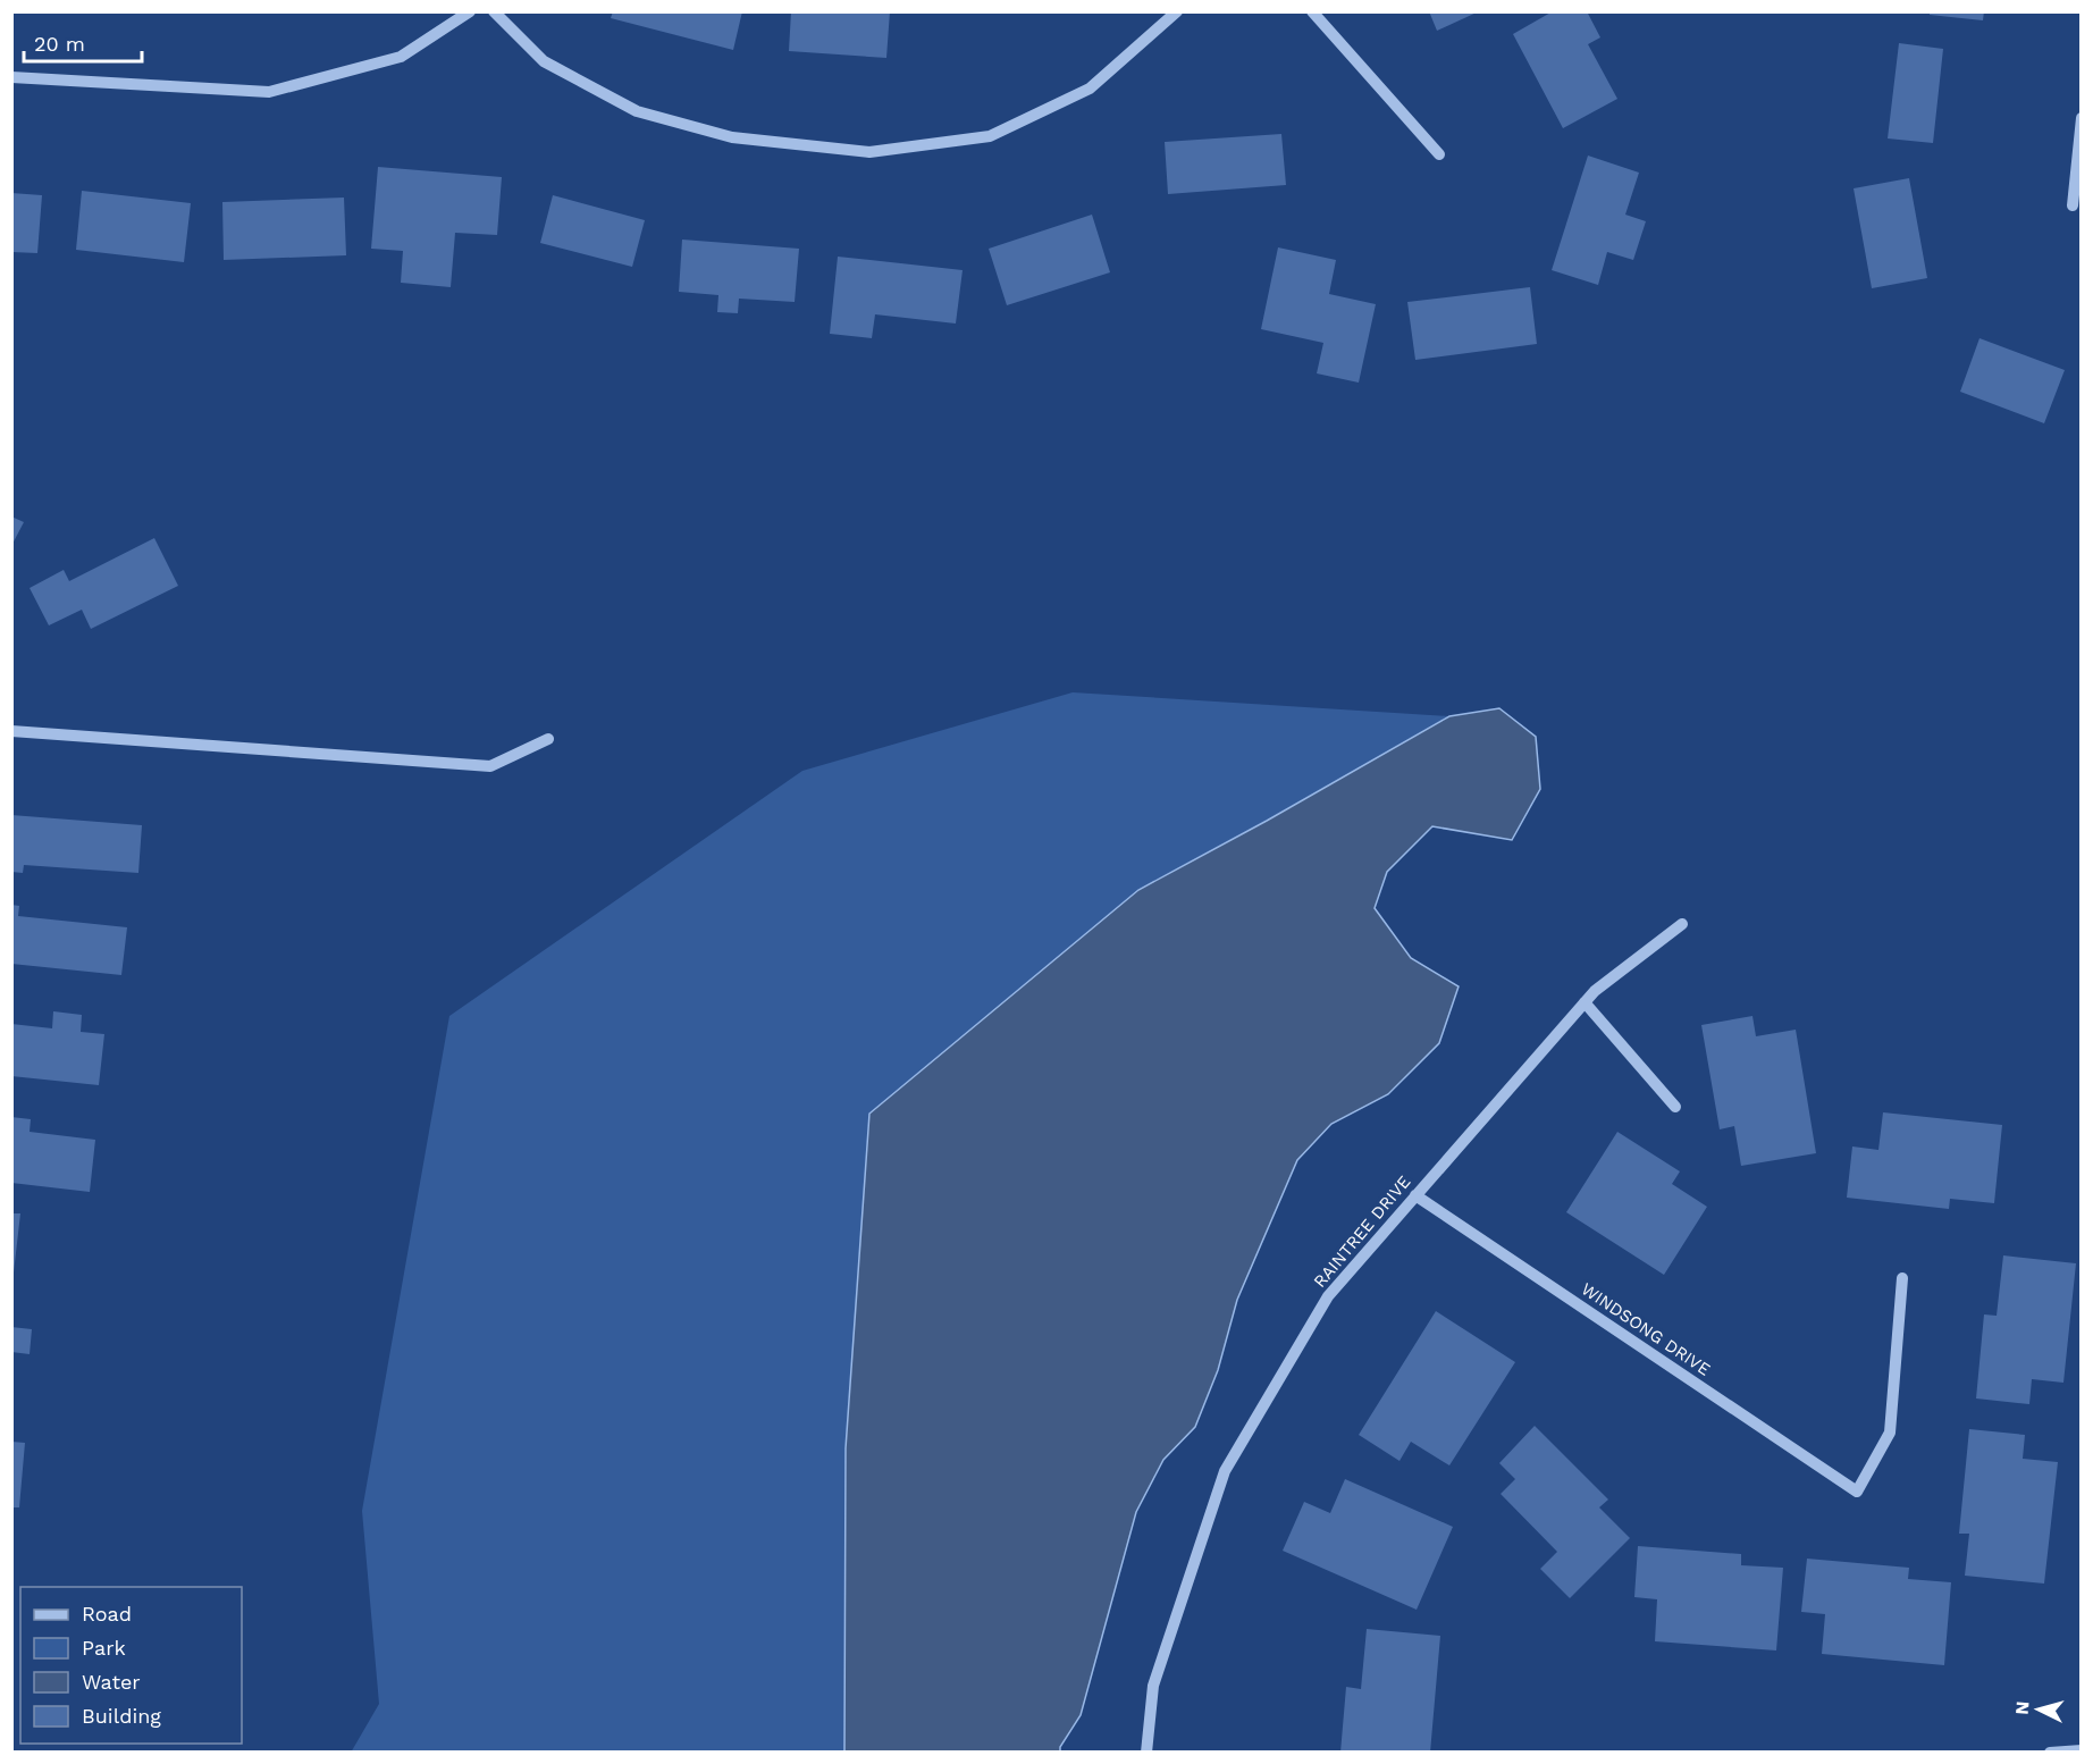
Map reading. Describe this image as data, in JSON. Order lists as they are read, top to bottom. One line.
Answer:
{"streets":{"street":["RAINTREE DRIVE","WINDSONG DRIVE"]},"crossings":[["RAINTREE DRIVE","WINDSONG DRIVE"]],"legend":["Road","Park","Water","Building"],"scale_bar":"20 m","north":"left"}
